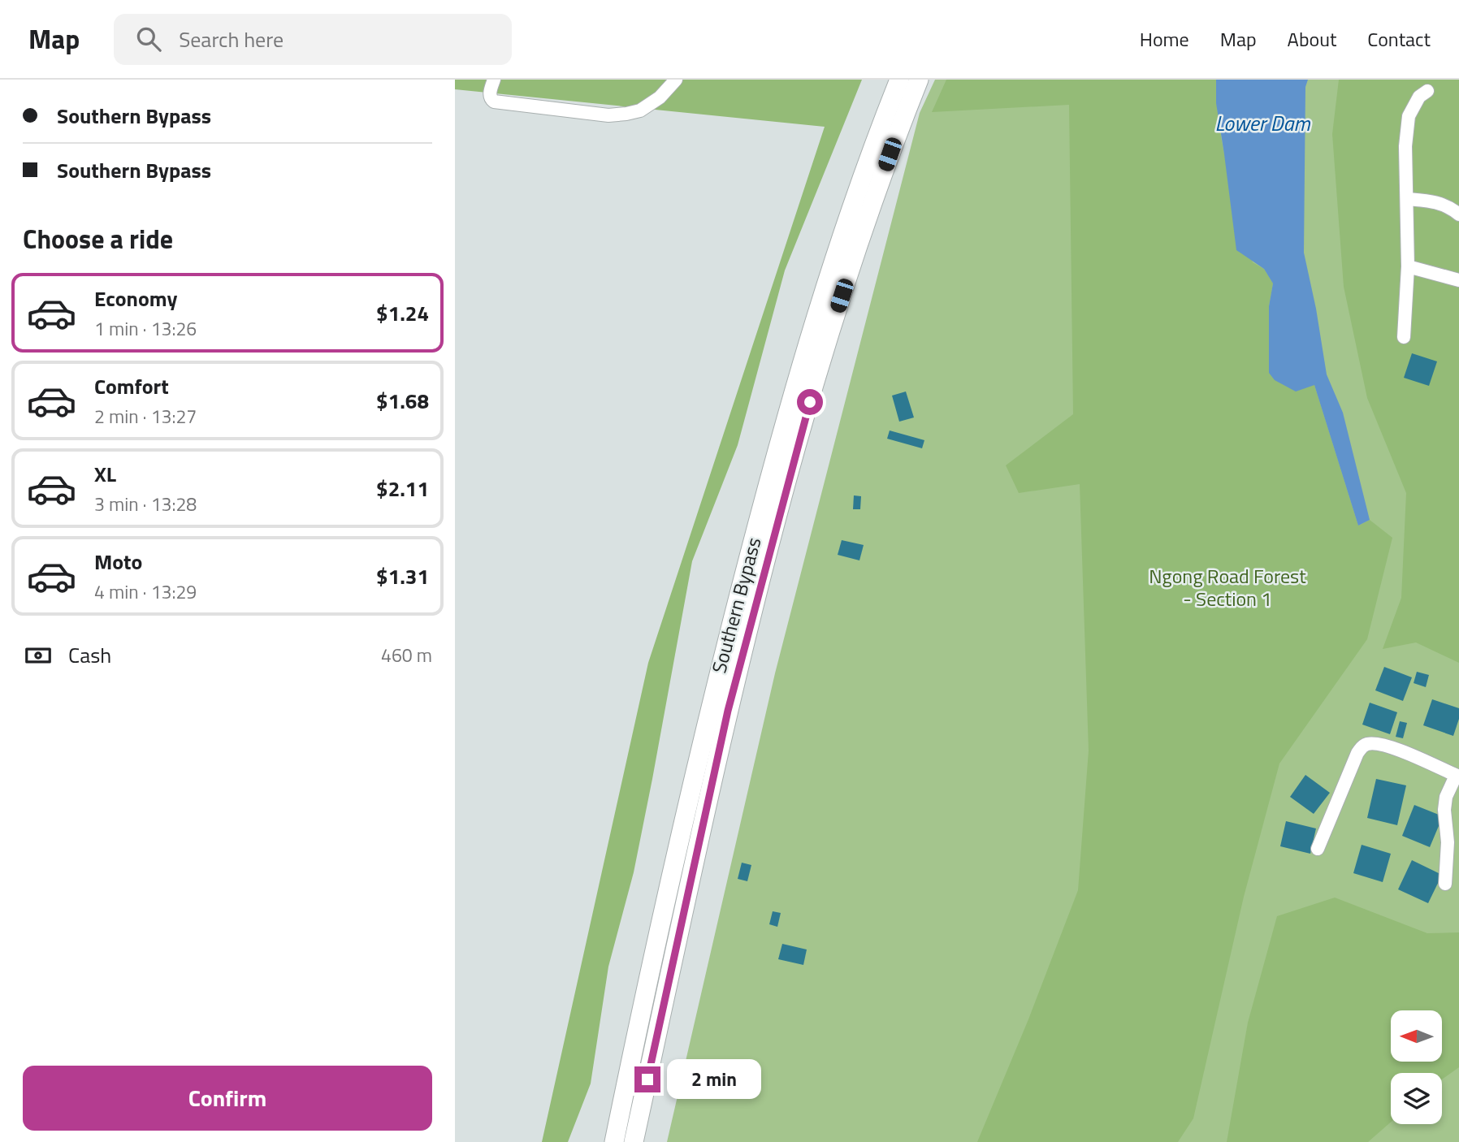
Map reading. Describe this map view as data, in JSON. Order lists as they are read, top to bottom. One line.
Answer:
{"streets":{"highway":["Southern Bypass"]},"water":["Lower Dam"],"parks":["Ngong Road Forest - Section 1"],"north":"left","page":{"header":"Map","search":"Search here","nav":["Home","Map","About","Contact"],"banner":["Southern Bypass","Southern Bypass"],"heading":"Choose a ride","list":[{"name":"Economy","note":"1 min · 13:26","value":"$1.24"},{"name":"Comfort","note":"2 min · 13:27","value":"$1.68"},{"name":"XL","note":"3 min · 13:28","value":"$2.11"},{"name":"Moto","note":"4 min · 13:29","value":"$1.31"}],"pay":["Cash","460 m"],"buttons":"Confirm","bubble":"2 min"}}
